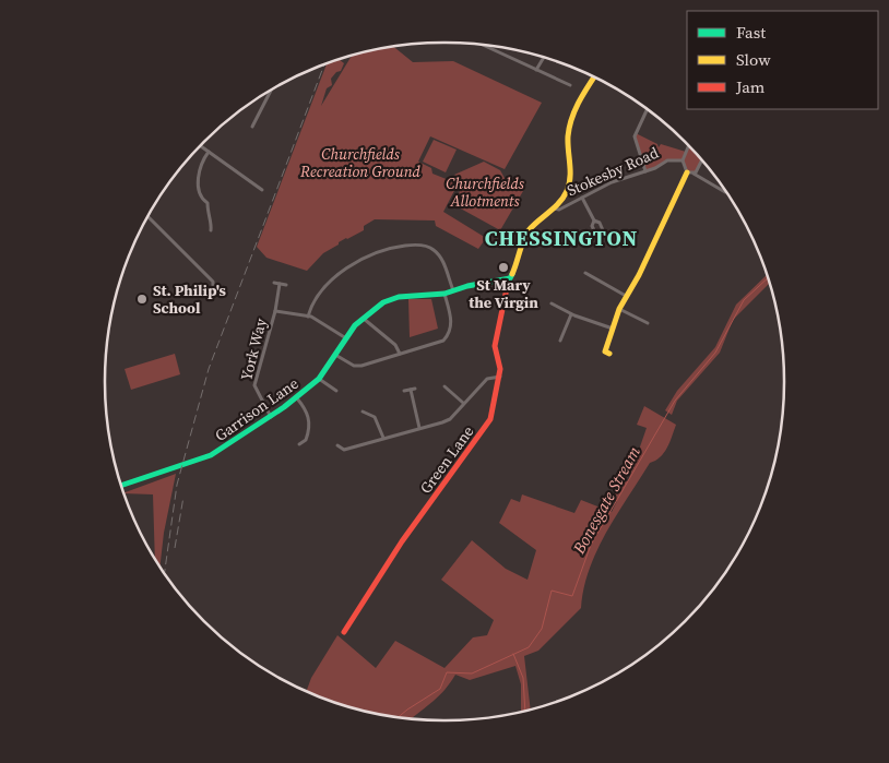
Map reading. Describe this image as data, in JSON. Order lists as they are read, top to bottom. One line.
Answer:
{"streets":{"street":["Stokesby Road","York Way","Garrison Lane","Green Lane"]},"crossings":[["York Way","Garrison Lane"],["Garrison Lane","Green Lane"]],"districts":["CHESSINGTON"],"water":["Bonesgate Stream"],"parks":["Churchfields Recreation Ground","Churchfields Allotments"],"places":["St Mary the Virgin","St. Philip's School"],"legend":["Fast","Slow","Jam"]}
